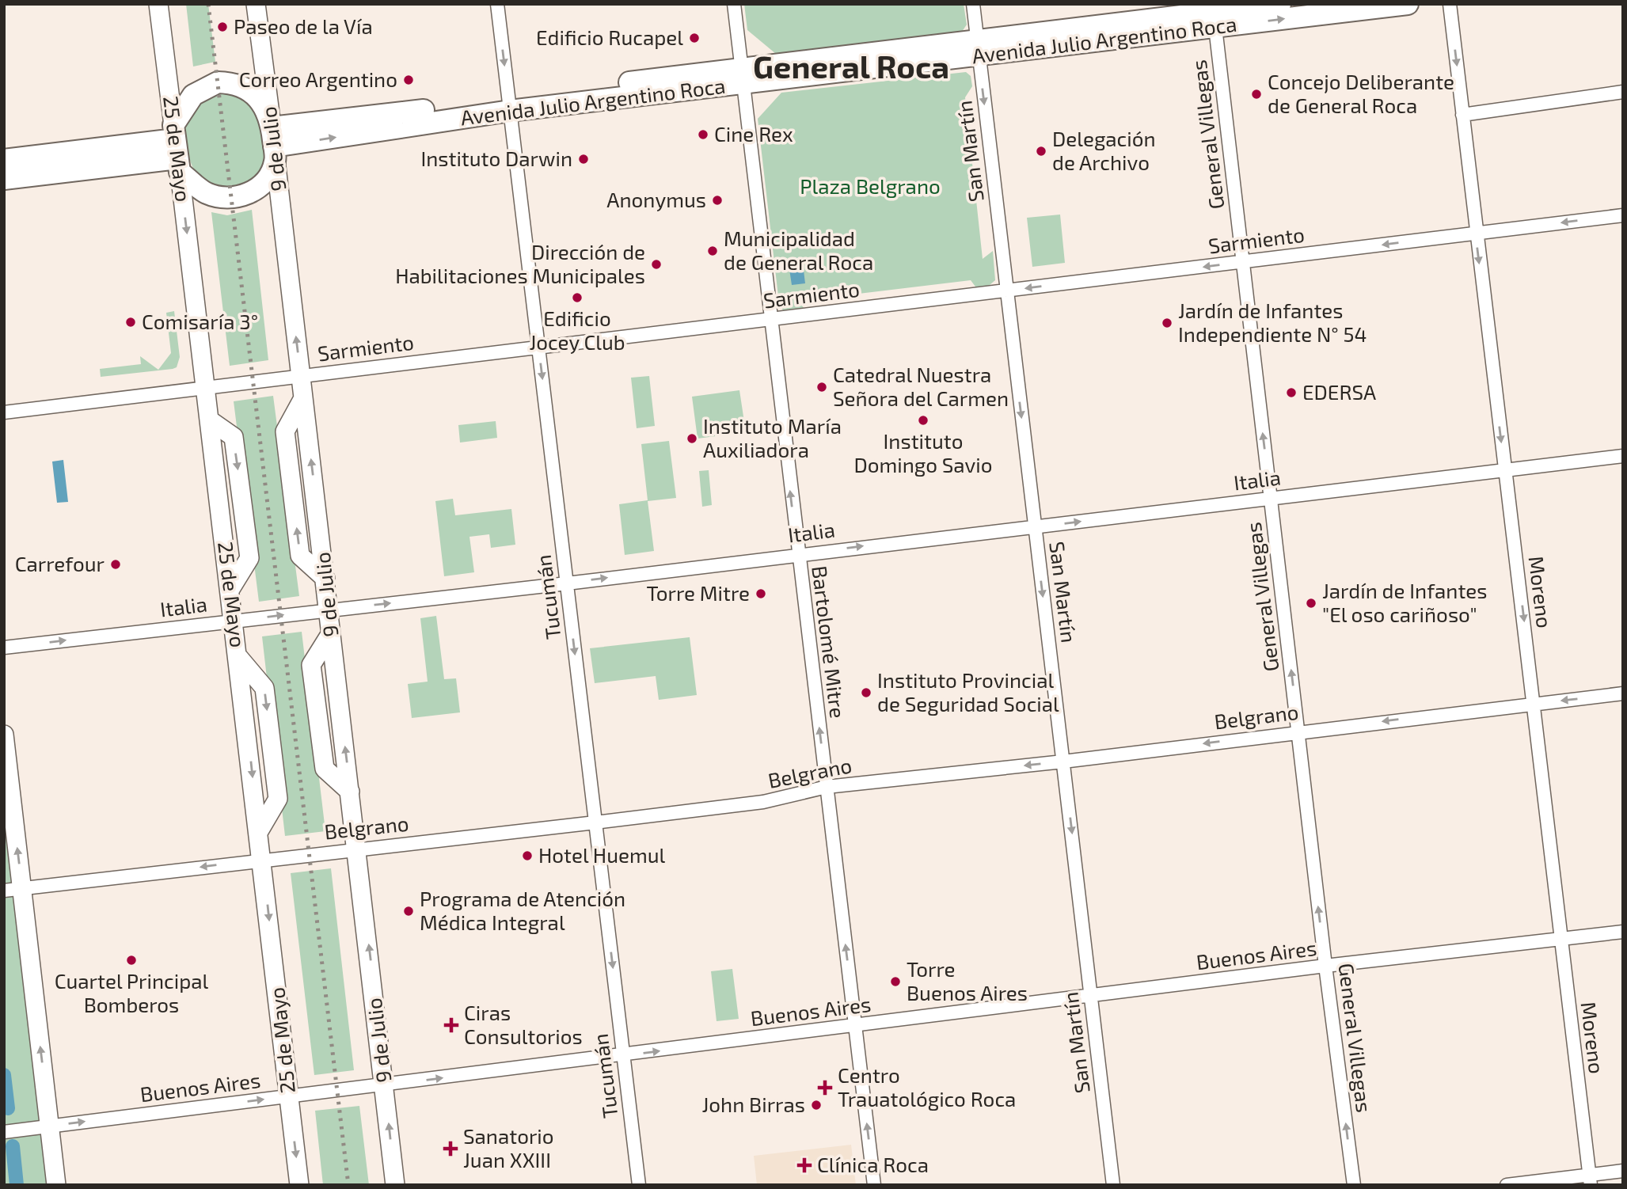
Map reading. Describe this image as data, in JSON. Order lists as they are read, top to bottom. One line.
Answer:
{"streets":{"main road":["Avenida Julio Argentino Roca","25 de Mayo","9 de Julio"],"street":["General Villegas","San Martín","Sarmiento","Italia","Moreno","Tucumán","Bartolomé Mitre","Belgrano","Buenos Aires"]},"crossings":[["Avenida Julio Argentino Roca","General Villegas"],["Avenida Julio Argentino Roca","25 de Mayo"],["Avenida Julio Argentino Roca","9 de Julio"],["Avenida Julio Argentino Roca","San Martín"],["Avenida Julio Argentino Roca","Tucumán"],["Avenida Julio Argentino Roca","Bartolomé Mitre"],["General Villegas","Sarmiento"],["General Villegas","Italia"],["General Villegas","Belgrano"],["General Villegas","Buenos Aires"],["25 de Mayo","9 de Julio"],["25 de Mayo","Sarmiento"],["25 de Mayo","Italia"],["25 de Mayo","Belgrano"],["25 de Mayo","Buenos Aires"],["9 de Julio","Sarmiento"],["9 de Julio","Italia"],["9 de Julio","Belgrano"],["9 de Julio","Buenos Aires"],["San Martín","Sarmiento"],["San Martín","Italia"],["San Martín","Belgrano"],["San Martín","Buenos Aires"],["Sarmiento","Moreno"],["Sarmiento","Tucumán"],["Sarmiento","Bartolomé Mitre"],["Italia","Moreno"],["Italia","Tucumán"],["Italia","Bartolomé Mitre"],["Moreno","Belgrano"],["Moreno","Buenos Aires"],["Tucumán","Belgrano"],["Tucumán","Buenos Aires"],["Bartolomé Mitre","Belgrano"],["Bartolomé Mitre","Buenos Aires"]],"one_way":["General Villegas","25 de Mayo","9 de Julio","San Martín","Sarmiento","Italia","Moreno","Tucumán","Bartolomé Mitre","Belgrano","Buenos Aires"],"districts":["General Roca"],"parks":["Plaza Belgrano"],"places":{"other":["Paseo de la Vía","Edificio Rucapel","Correo Argentino","Concejo Deliberante de General Roca","Cine Rex","Delegación de Archivo","Instituto Darwin","Anonymus","Municipalidad de General Roca","Dirección de Habilitaciones Municipales","Edificio Jocey Club","Comisaría 3°","Jardín de Infantes Independiente N° 54","Catedral Nuestra Señora del Carmen","EDERSA","Instituto Domingo Savio","Instituto María Auxiliadora","Carrefour","Torre Mitre","Jardín de Infantes \"El oso cariñoso\"","Instituto Provincial de Seguridad Social","Hotel Huemul","Programa de Atención Médica Integral","Cuartel Principal Bomberos","Torre Buenos Aires","John Birras"],"health":["Ciras Consultorios","Centro Trauatológico Roca","Sanatorio Juan XXIII","Clínica Roca"]}}
